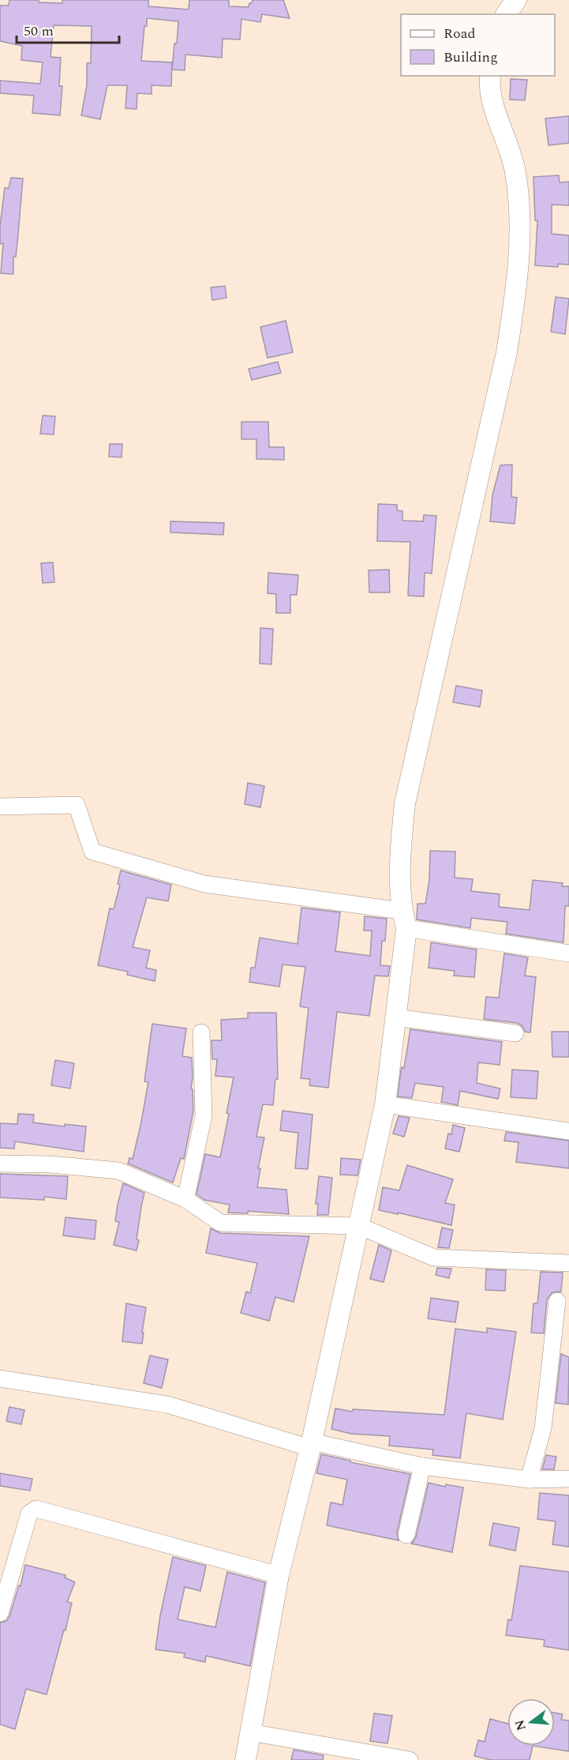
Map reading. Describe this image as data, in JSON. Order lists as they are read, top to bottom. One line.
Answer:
{"legend":["Road","Building"],"scale_bar":"50 m","north":"left"}
